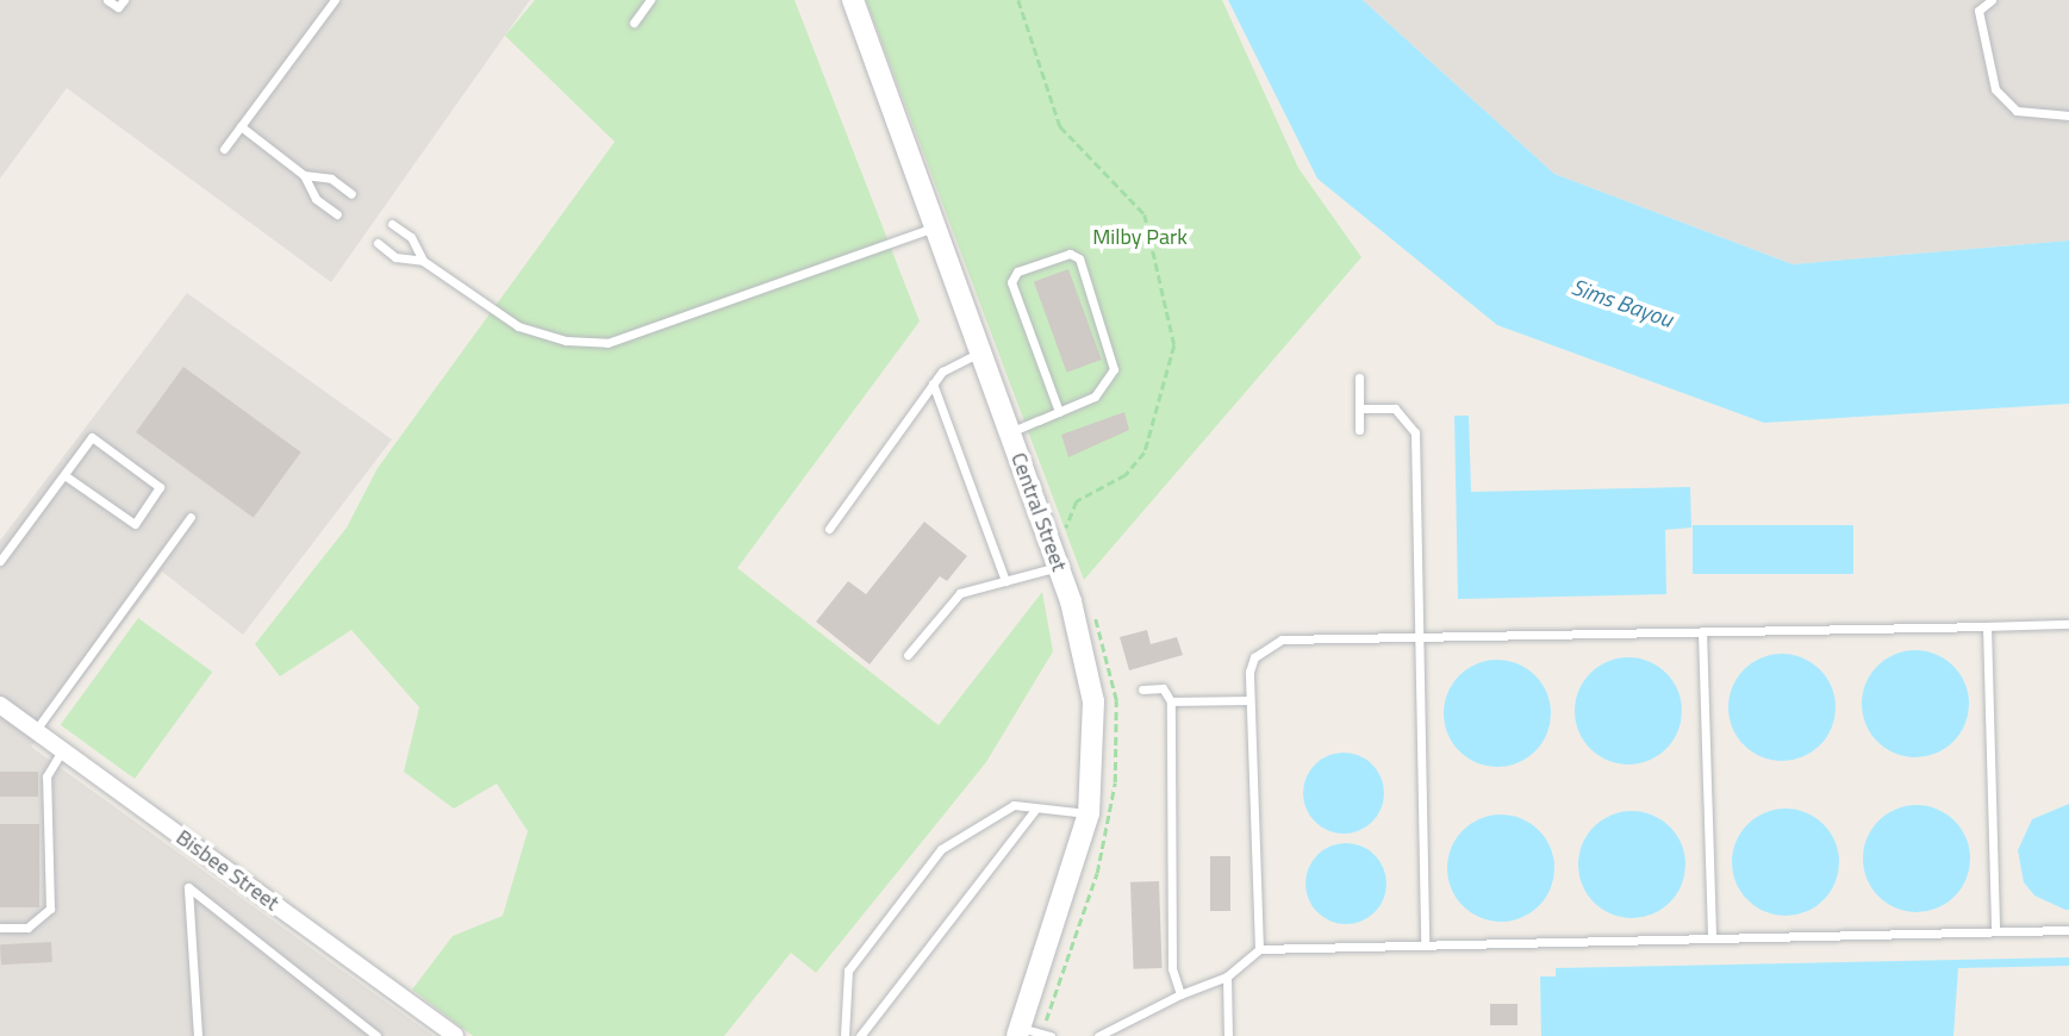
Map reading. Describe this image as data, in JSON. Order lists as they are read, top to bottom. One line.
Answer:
{"streets":{"street":["Central Street","Bisbee Street"]},"water":["Sims Bayou"],"parks":["Milby Park"]}
